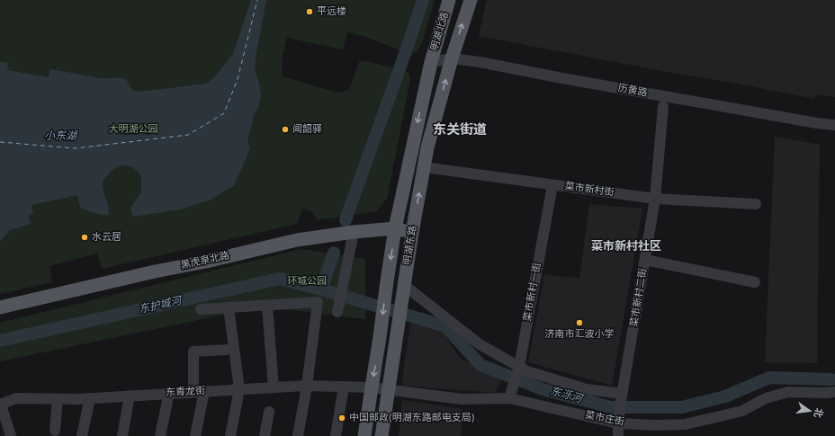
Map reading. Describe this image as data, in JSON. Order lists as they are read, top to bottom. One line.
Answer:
{"streets":{"main road":["明湖北路","明湖东路","黑虎泉北路"],"street":["历黄路","菜市新村街","菜市新村一街","菜市新村二街","东青龙街","菜市庄街"]},"crossings":[["明湖北路","历黄路"],["明湖北路","明湖东路"],["历黄路","明湖东路"],["菜市新村街","明湖东路"],["菜市新村街","菜市新村一街"],["菜市新村街","菜市新村二街"],["明湖东路","黑虎泉北路"],["明湖东路","东青龙街"],["明湖东路","菜市庄街"],["菜市新村一街","菜市庄街"],["菜市新村二街","菜市庄街"],["东青龙街","菜市庄街"]],"districts":["东关街道","菜市新村社区"],"water":["小东湖","东护城河","东泺河"],"parks":["大明湖公园","环城公园"],"places":["平远楼","闻韶驿","水云居","济南市汇波小学","中国邮政(明湖东路邮电支局)"],"north":"right"}
